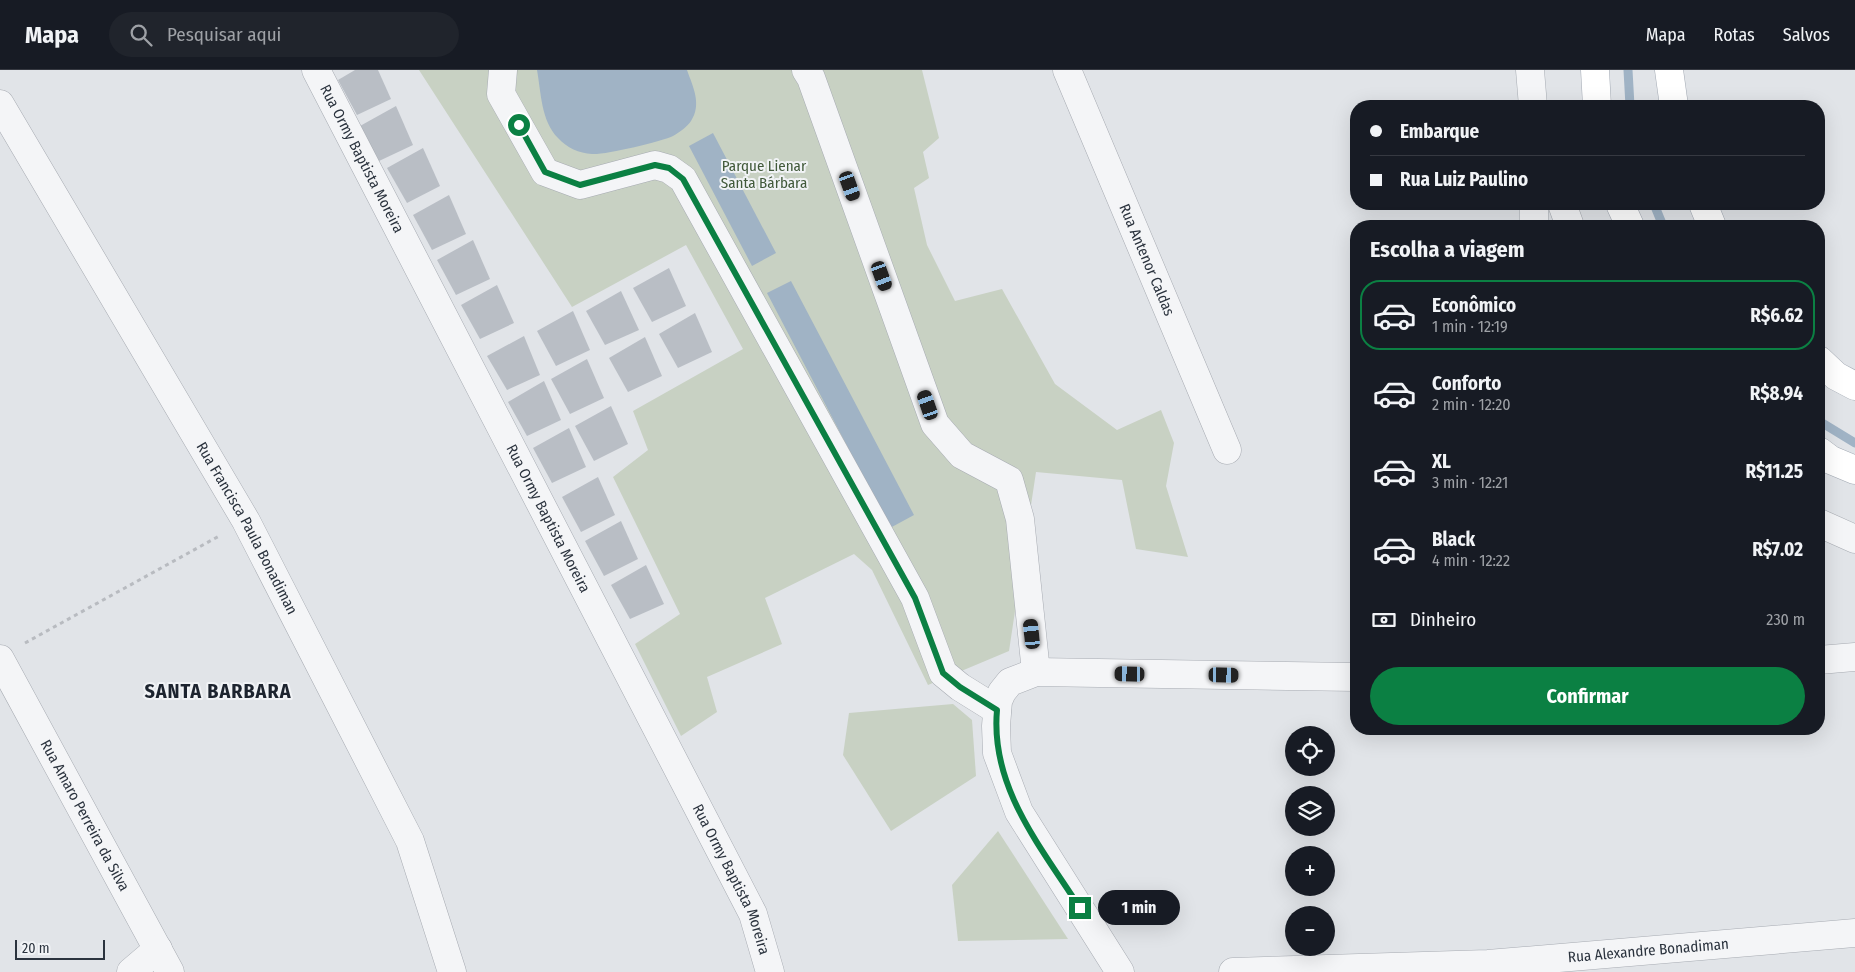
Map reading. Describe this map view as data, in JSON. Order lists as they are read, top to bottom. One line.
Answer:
{"streets":{"street":["Rua Ormy Baptista Moreira","Rua Antenor Caldas","Rua Francisca Paula Bonadiman","Rua Amaro Perreira da Silva","Rua Alexandre Bonadiman"]},"districts":["SANTA BARBARA"],"parks":["Parque Lienar Santa Bárbara"],"scale_bar":"20 m","page":{"header":"Mapa","search":"Pesquisar aqui","nav":["Mapa","Rotas","Salvos"],"banner":["Embarque","Rua Luiz Paulino"],"heading":"Escolha a viagem","list":[{"name":"Econômico","note":"1 min · 12:19","value":"R$6.62"},{"name":"Conforto","note":"2 min · 12:20","value":"R$8.94"},{"name":"XL","note":"3 min · 12:21","value":"R$11.25"},{"name":"Black","note":"4 min · 12:22","value":"R$7.02"}],"pay":["Dinheiro","230 m"],"buttons":"Confirmar","map_buttons":["+","−"],"bubble":"1 min","scale":"20 m"}}
